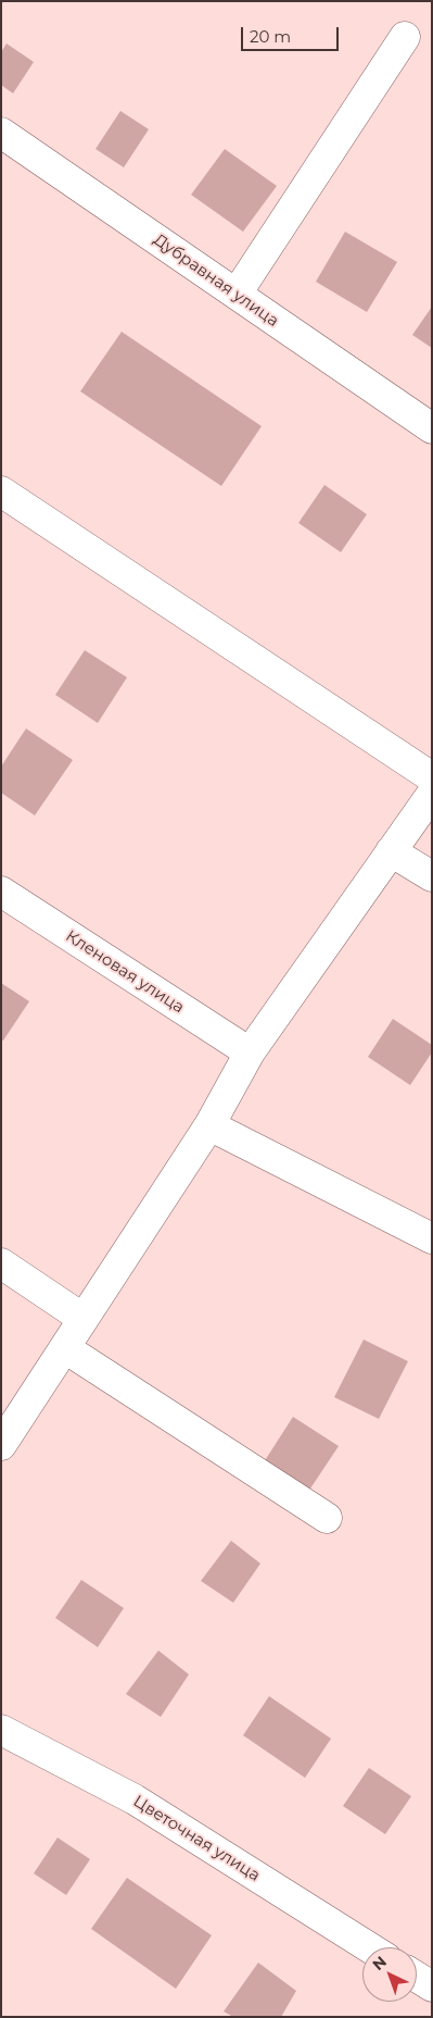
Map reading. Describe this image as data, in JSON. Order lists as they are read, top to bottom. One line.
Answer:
{"streets":{"street":["Дубравная улица","Кленовая улица","Цветочная улица"]},"scale_bar":"20 m","north":"top left"}
